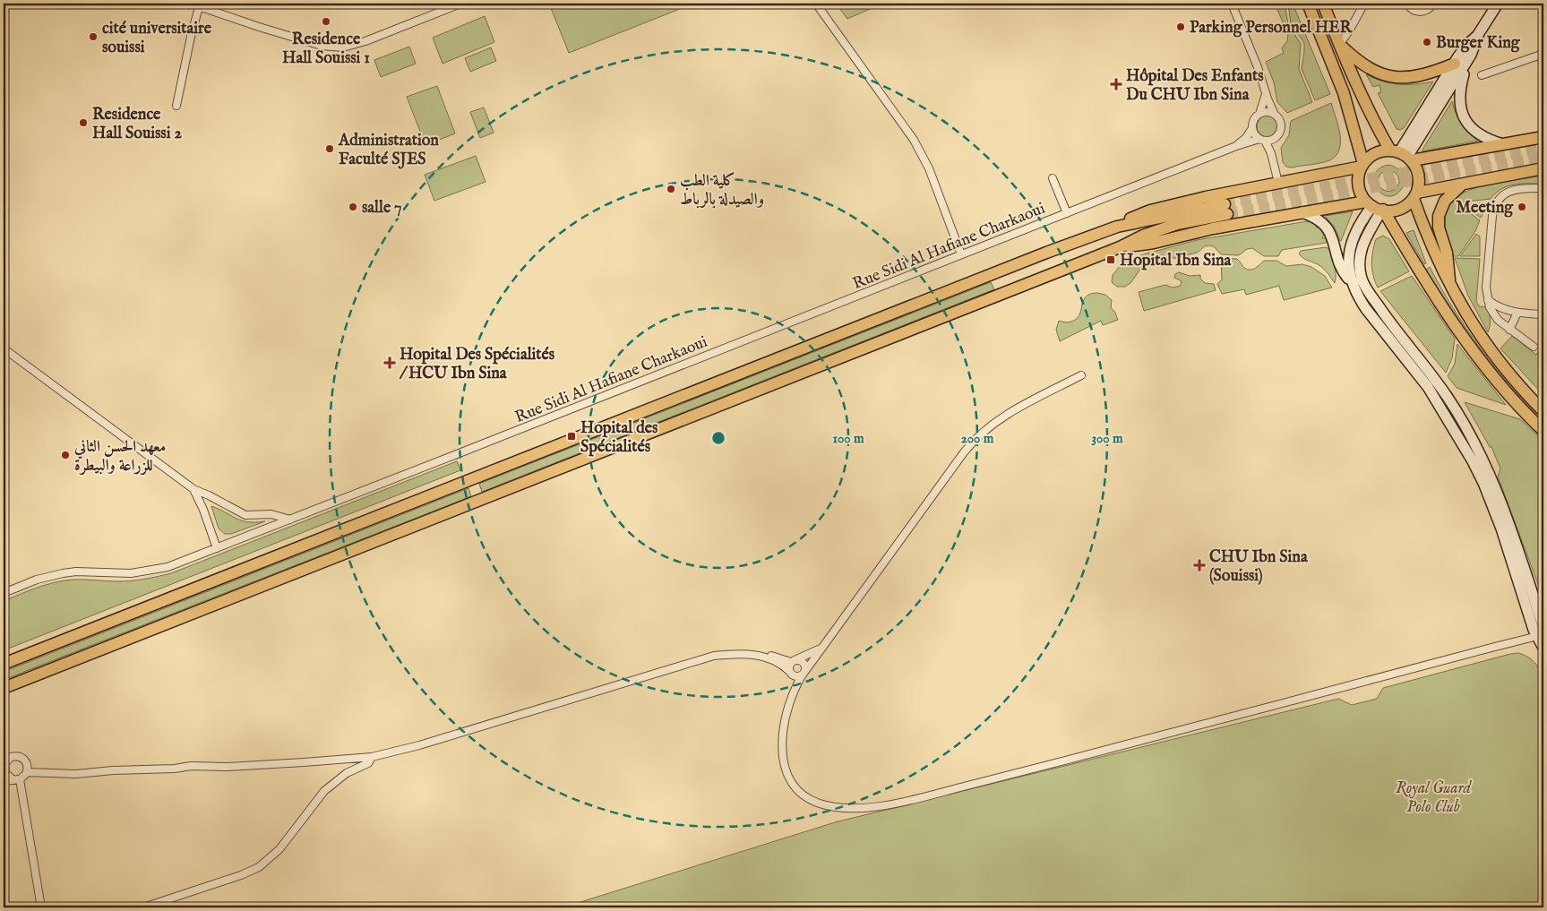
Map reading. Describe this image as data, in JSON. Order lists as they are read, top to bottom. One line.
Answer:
{"streets":{"street":["Rue Sidi Al Hafiane Charkaoui"]},"parks":["Royal Guard Polo Club"],"places":{"other":["ٍResidence Hall Souissi 1","Parking Personnel HER","cité universitaire souissi","Burger King","Residence Hall Souissi 2","Administration Faculté SJES","كلية الطب والصيدلة بالرباط","salle 7","Meeting","معهد الحسن الثاني للزراعة والبيطرة"],"health":["Hôpital Des Enfants Du CHU Ibn Sina","Hopital Des Spécialités / HCU Ibn Sina","CHU Ibn Sina (Souissi)"],"transit":["Hopital Ibn Sina","Hopital des Spécialités"]},"rings":["100 m","200 m","300 m"]}
